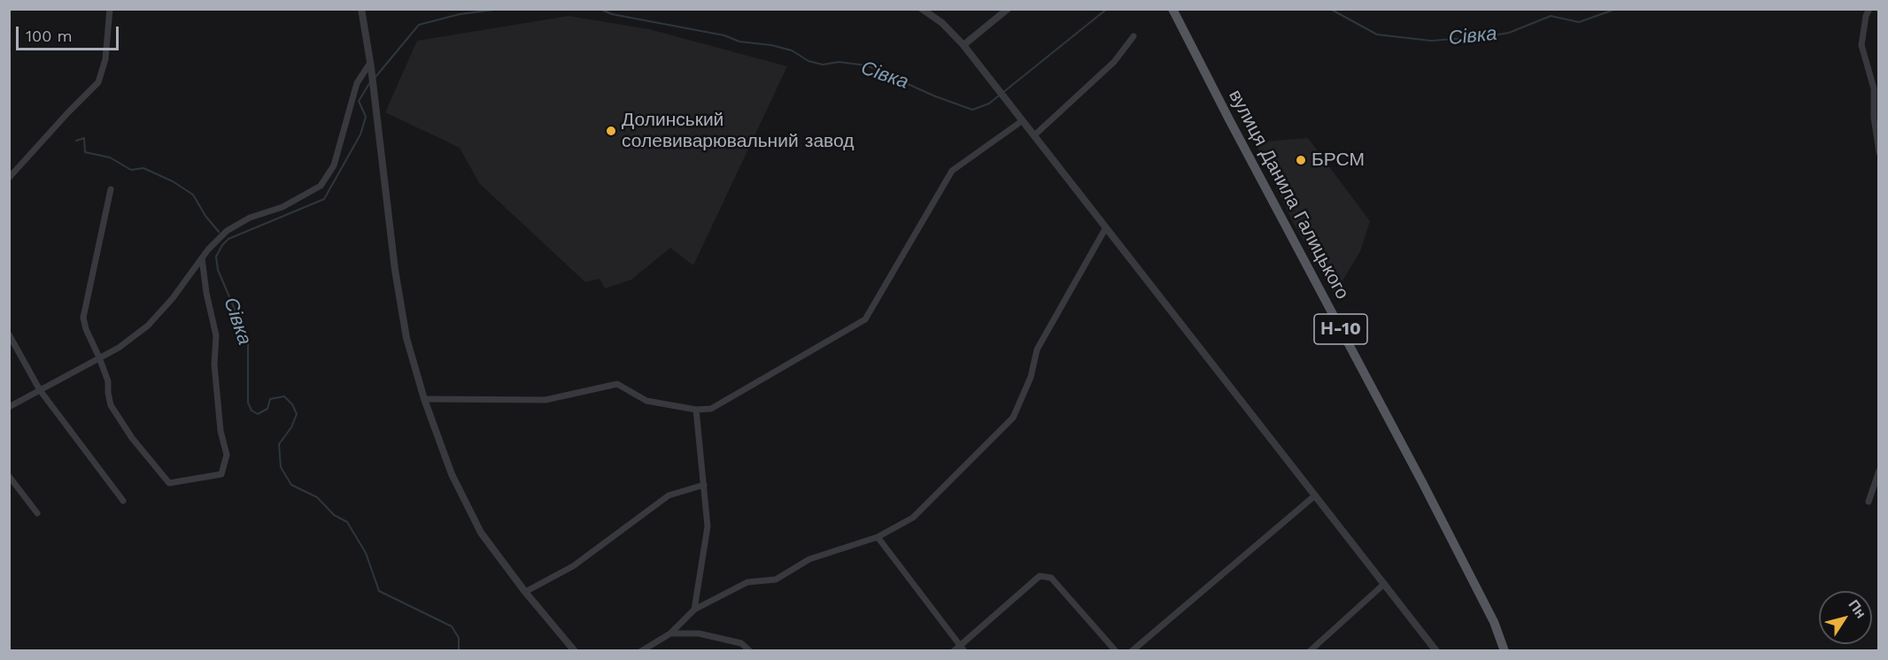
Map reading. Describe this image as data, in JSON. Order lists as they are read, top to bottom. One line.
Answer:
{"streets":{"main road":["вулиця Данила Галицького","Н-10"]},"water":["Сівка"],"places":["Долинський солевиварювальний завод","БРСМ"],"scale_bar":"100 m","north":"top right"}
